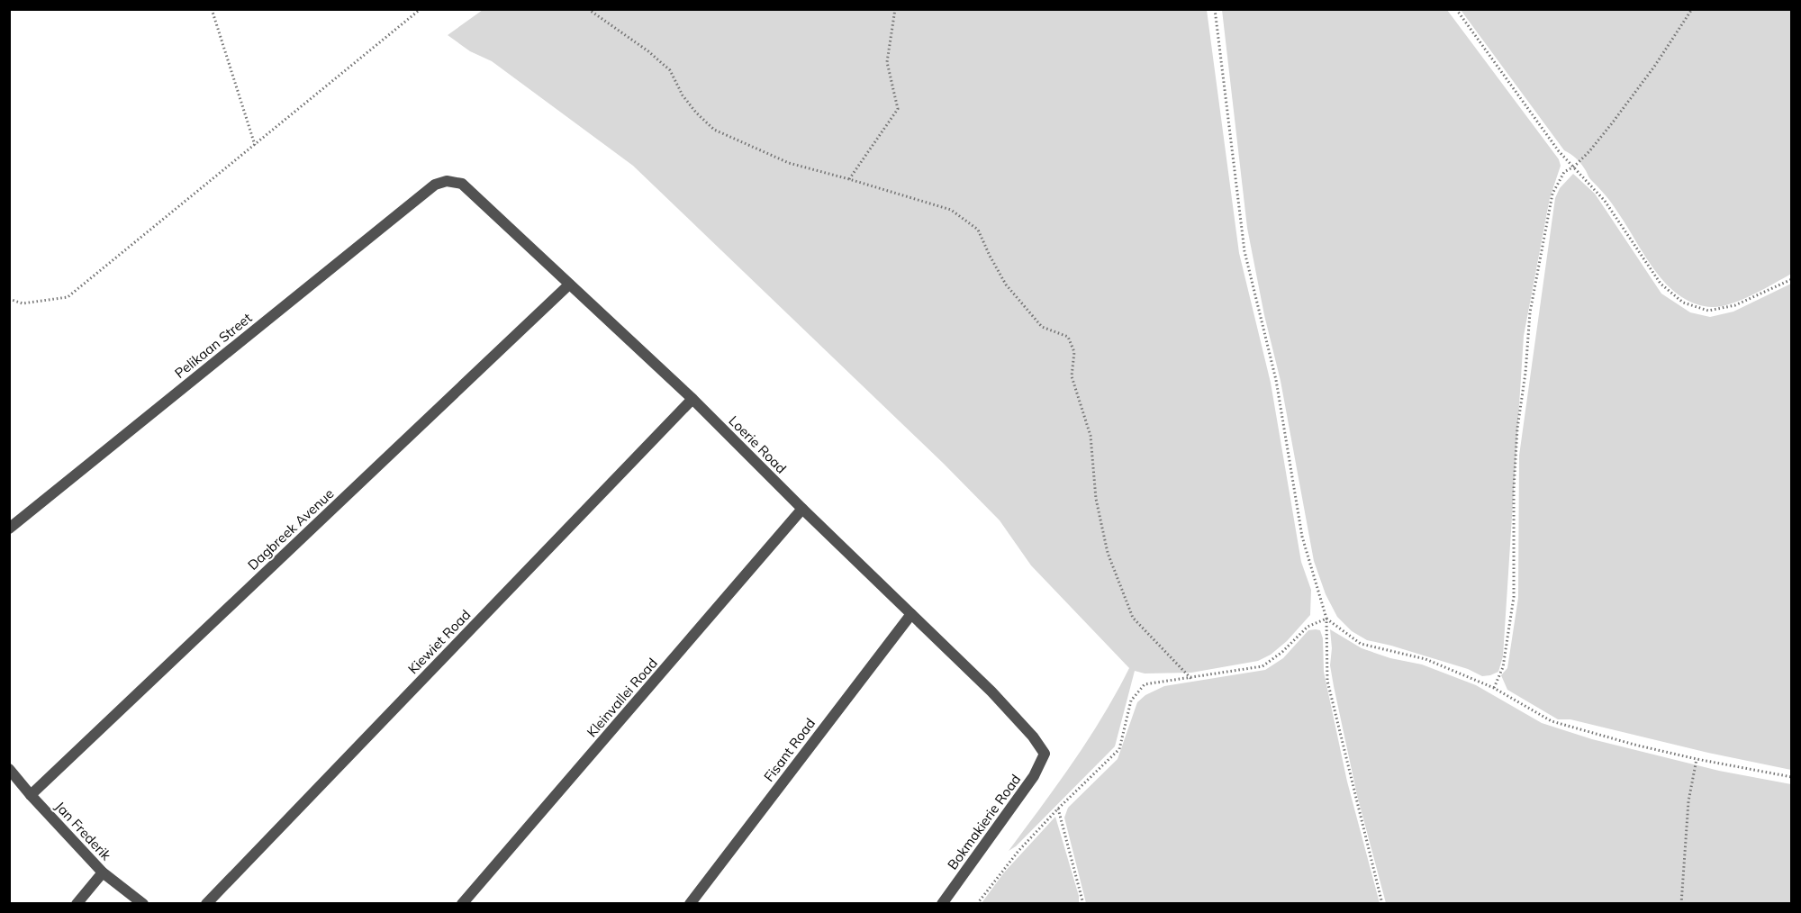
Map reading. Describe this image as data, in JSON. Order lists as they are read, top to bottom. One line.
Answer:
{"streets":{"street":["Pelikaan Street","Loerie Road","Dagbreek Avenue","Kiewiet Road","Kleinvallei Road","Fisant Road","Bokmakierie Road","Jan Frederik"]},"crossings":[["Pelikaan Street","Loerie Road"],["Loerie Road","Dagbreek Avenue"],["Loerie Road","Kiewiet Road"],["Loerie Road","Kleinvallei Road"],["Loerie Road","Fisant Road"],["Loerie Road","Bokmakierie Road"],["Dagbreek Avenue","Jan Frederik"]]}
